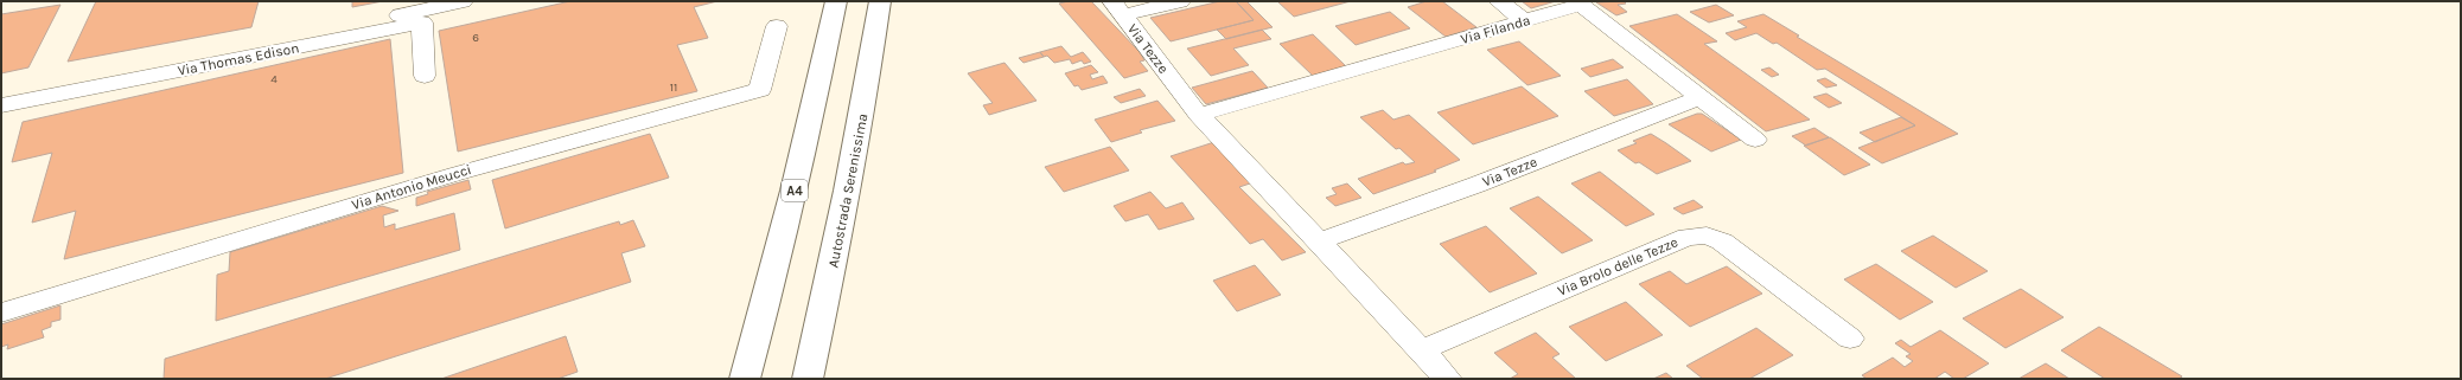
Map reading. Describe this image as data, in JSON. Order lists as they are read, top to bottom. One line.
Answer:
{"streets":{"highway":["A4","Autostrada Serenissima"],"street":["Via Filanda","Via Tezze","Via Thomas Edison","Via Antonio Meucci","Via Brolo delle Tezze"]},"crossings":[["Via Filanda","Via Tezze"],["Via Tezze","Via Brolo delle Tezze"]],"house_numbers":["6","4","11"]}
